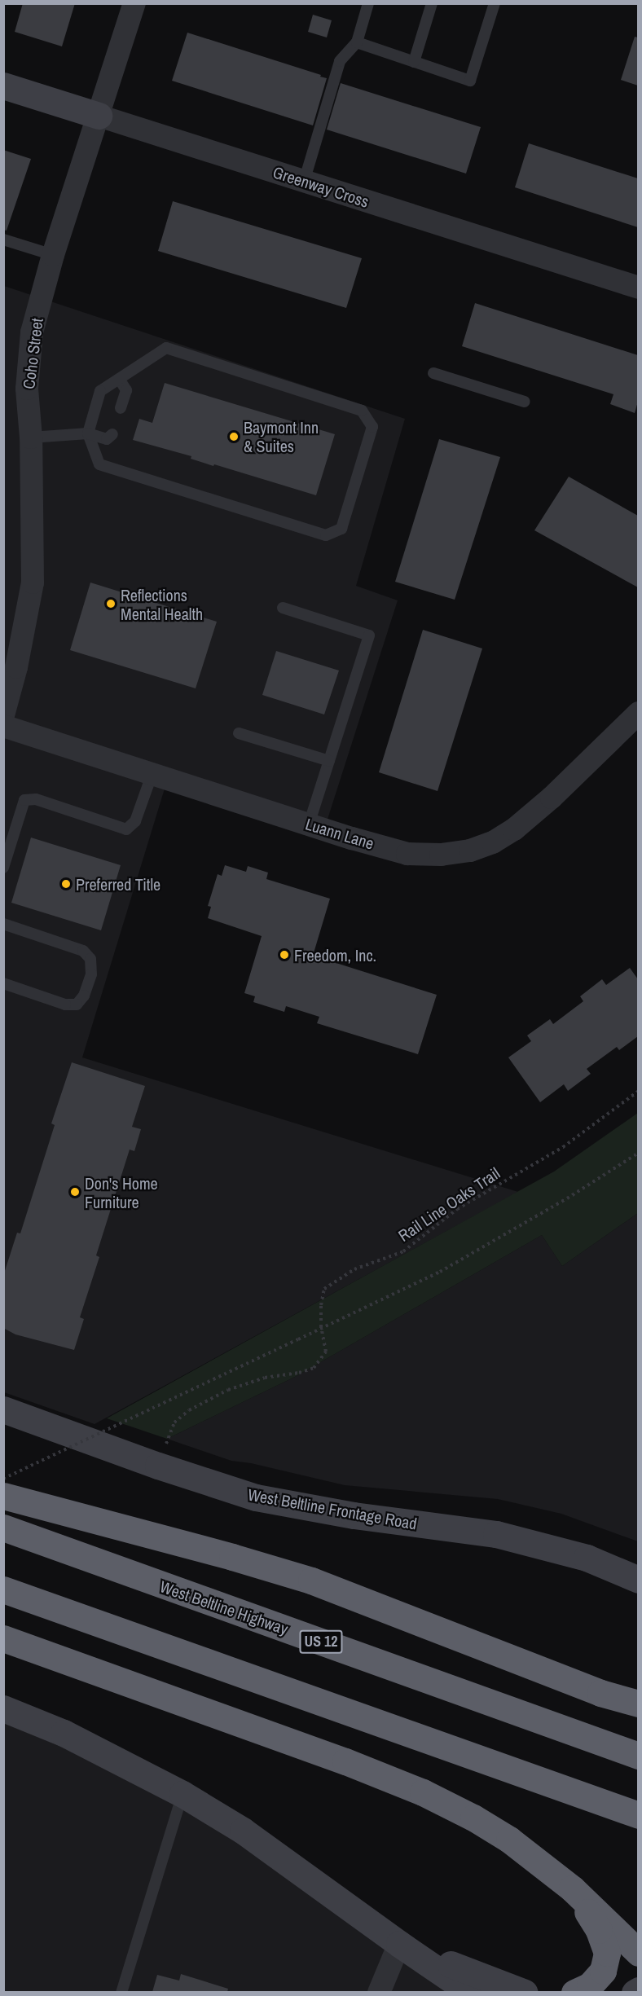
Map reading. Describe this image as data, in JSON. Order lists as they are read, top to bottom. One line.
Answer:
{"streets":{"highway":["West Beltline Highway","US 12"],"street":["Greenway Cross","Coho Street","Luann Lane","West Beltline Frontage Road"],"path":["Rail Line Oaks Trail"]},"crossings":[["Greenway Cross","Coho Street"]],"places":["Baymont Inn & Suites","Reflections Mental Health","Preferred Title","Freedom, Inc.","Don's Home Furniture"]}
